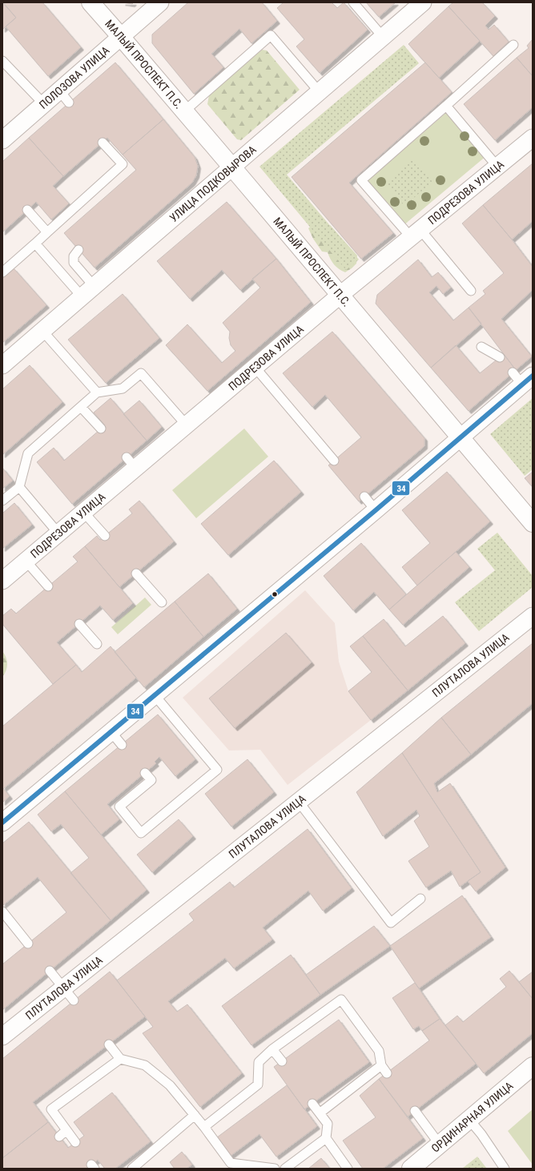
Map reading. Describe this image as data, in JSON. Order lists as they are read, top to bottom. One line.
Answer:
{"streets":{"street":["МАЛЫЙ ПРОСПЕКТ П.С.","ПОЛОЗОВА УЛИЦА","УЛИЦА ПОДКОВЫРОВА","ПОДРЕЗОВА УЛИЦА","ПЛУТАЛОВА УЛИЦА","ОРДИНАРНАЯ УЛИЦА"]},"crossings":[["МАЛЫЙ ПРОСПЕКТ П.С.","ПОЛОЗОВА УЛИЦА"],["МАЛЫЙ ПРОСПЕКТ П.С.","УЛИЦА ПОДКОВЫРОВА"],["МАЛЫЙ ПРОСПЕКТ П.С.","ПОДРЕЗОВА УЛИЦА"]],"lines":["transit line 34"]}
